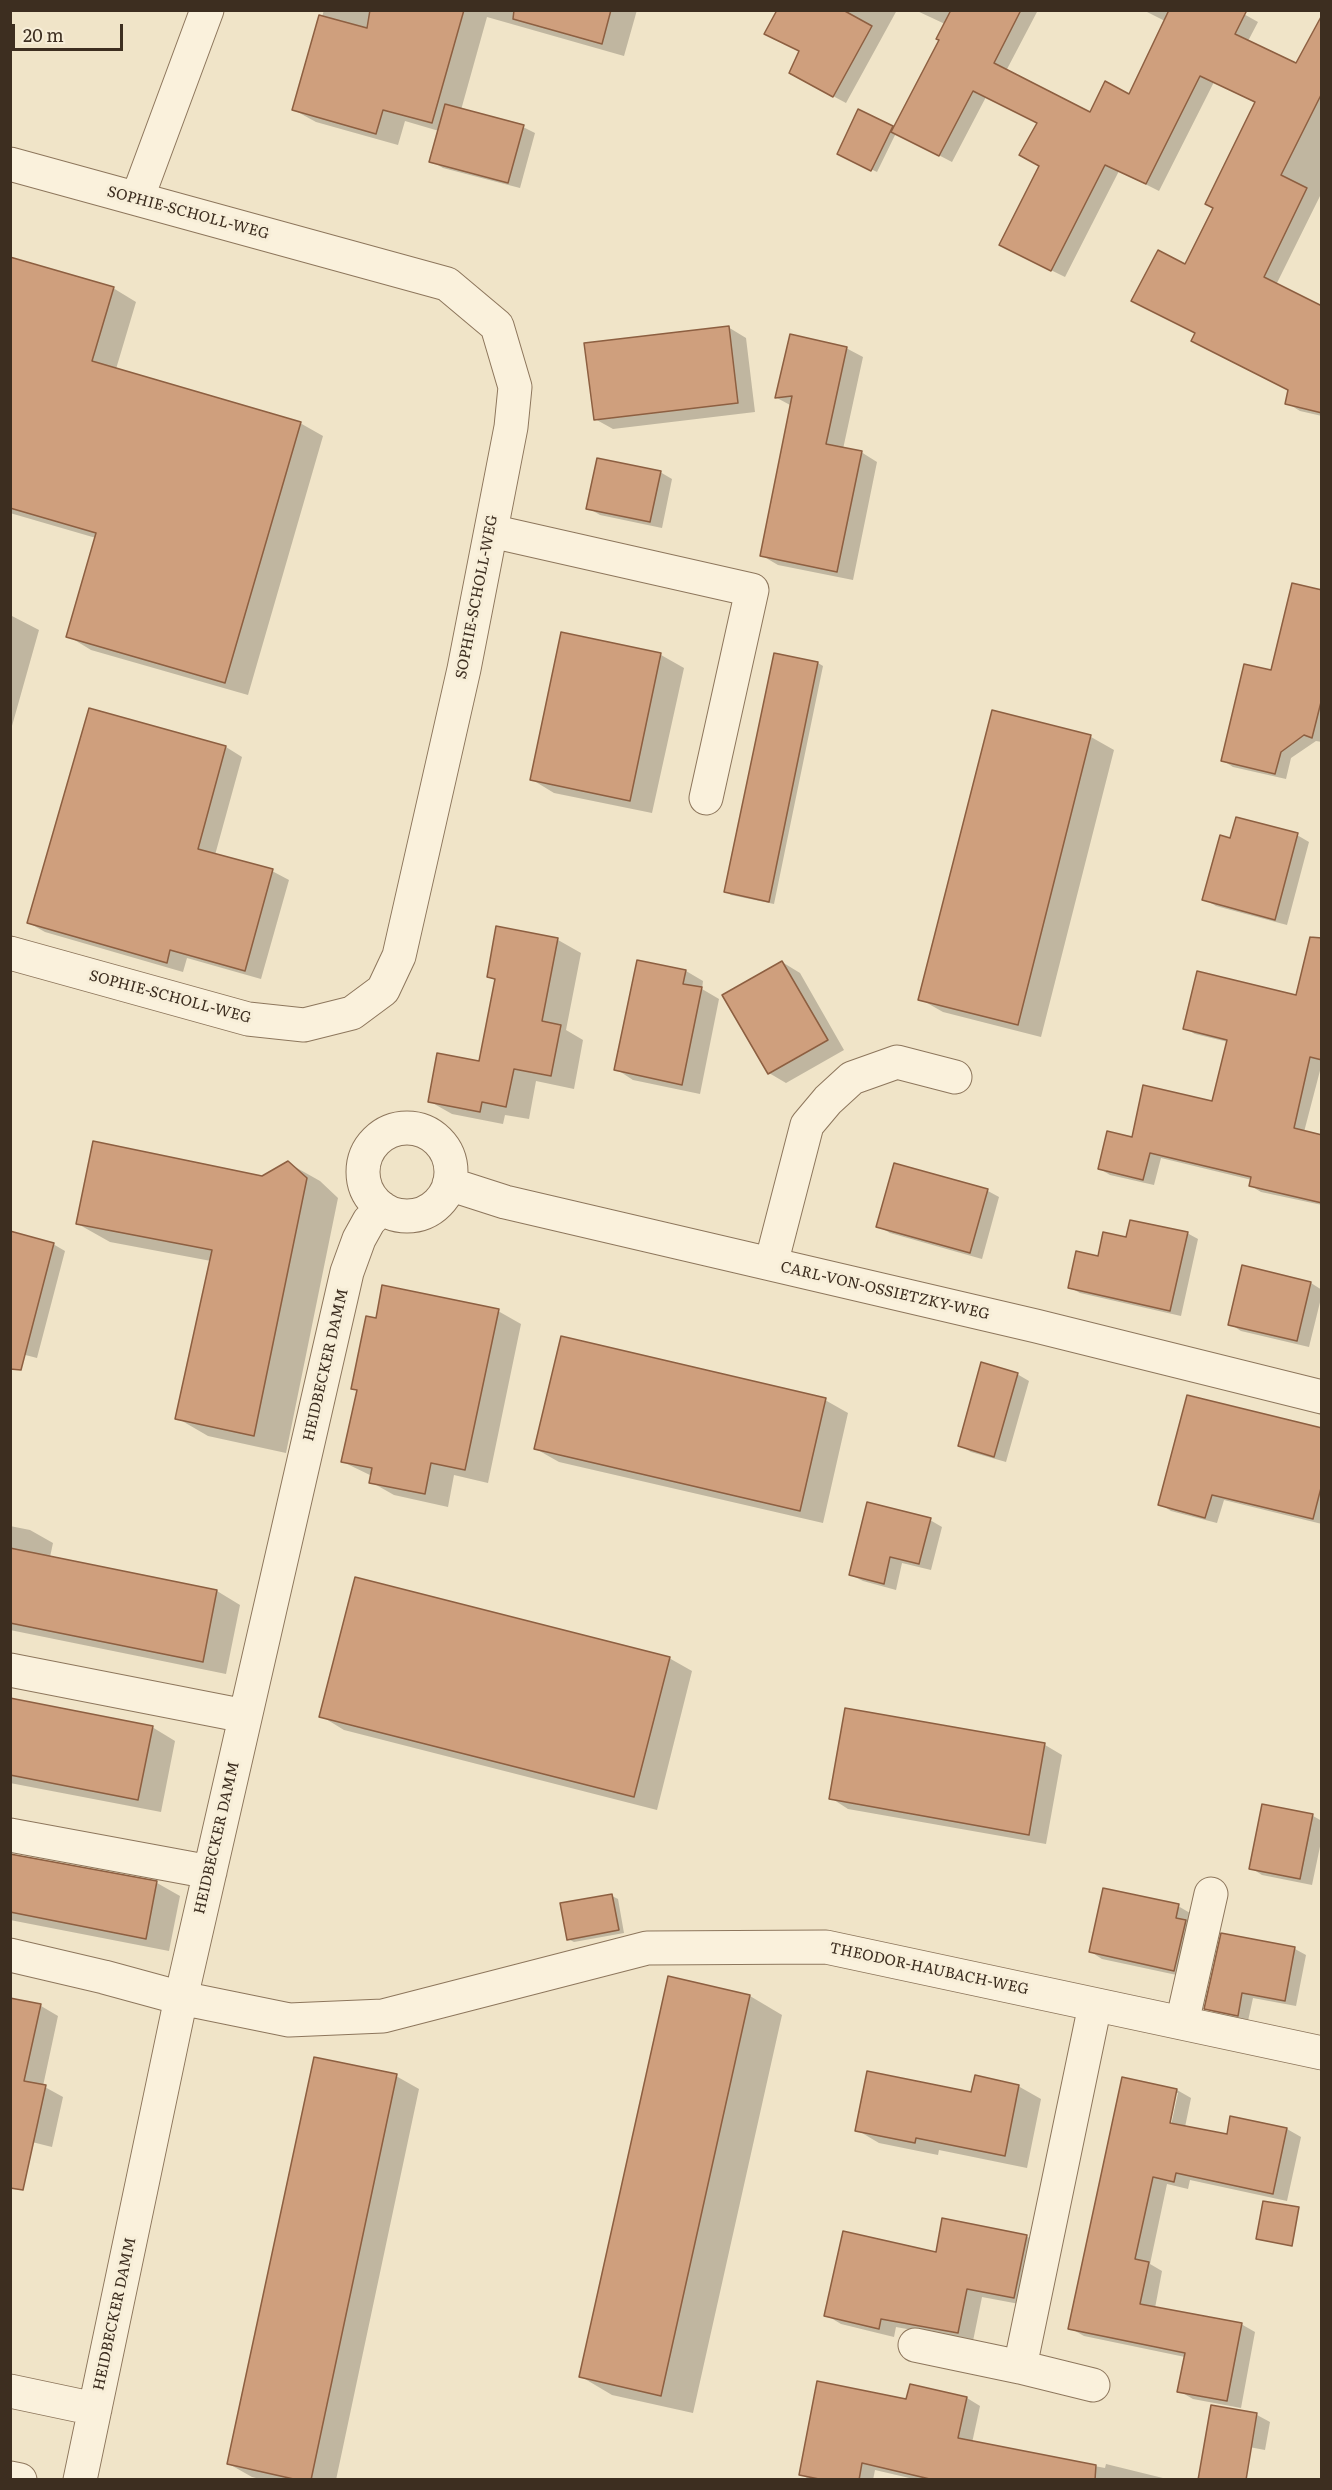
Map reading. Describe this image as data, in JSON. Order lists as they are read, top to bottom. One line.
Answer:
{"streets":{"street":["SOPHIE-SCHOLL-WEG","CARL-VON-OSSIETZKY-WEG","HEIDBECKER DAMM","THEODOR-HAUBACH-WEG"]},"crossings":[["CARL-VON-OSSIETZKY-WEG","HEIDBECKER DAMM"],["HEIDBECKER DAMM","THEODOR-HAUBACH-WEG"]],"scale_bar":"20 m"}
